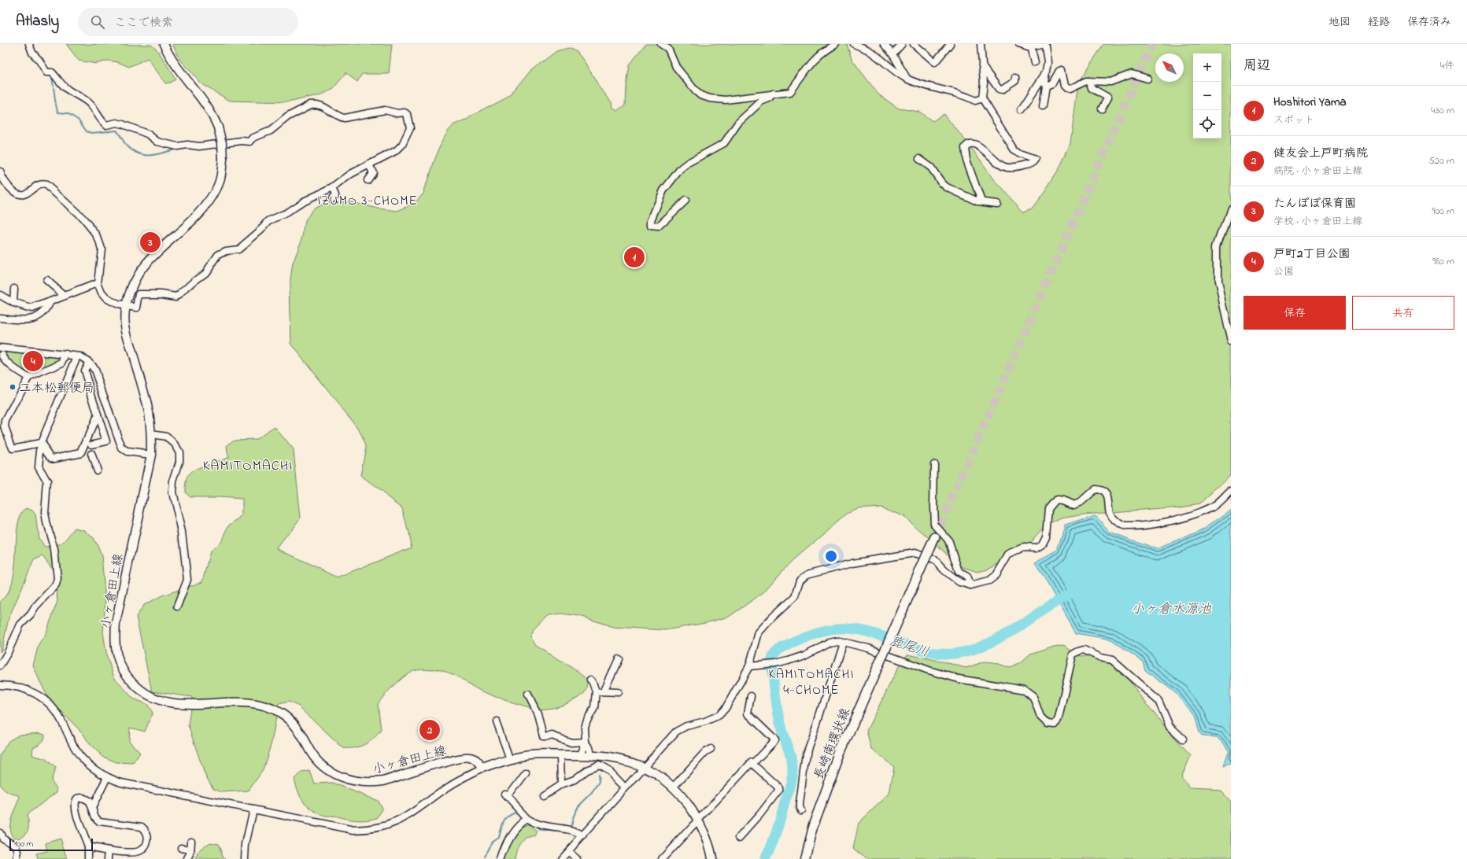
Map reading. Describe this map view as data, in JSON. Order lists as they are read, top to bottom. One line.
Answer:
{"streets":{"highway":["長崎南環状線"],"main road":["小ヶ倉田上線"]},"districts":["IZUMO 3-CHOME","KAMITOMACHI","KAMITOMACHI 4-CHOME"],"water":["小ヶ倉水源池","鹿尾川"],"places":["二本松郵便局"],"scale_bar":"100 m","north":"top left","page":{"header":"Atlasly","search":"ここで検索","nav":["地図","経路","保存済み"],"heading":["周辺","4件"],"map_buttons":["+","−"],"list":[{"mark":"1","name":"Hoshitori Yama","note":"スポット","value":"430 m"},{"mark":"2","name":"健友会上戸町病院","note":"病院 · 小ヶ倉田上線","value":"520 m"},{"mark":"3","name":"たんぽぽ保育園","note":"学校 · 小ヶ倉田上線","value":"900 m"},{"mark":"4","name":"戸町2丁目公園","note":"公園","value":"980 m"}],"pins":["3","1","4","2"],"buttons":["保存","共有"],"scale":"100 m"}}
